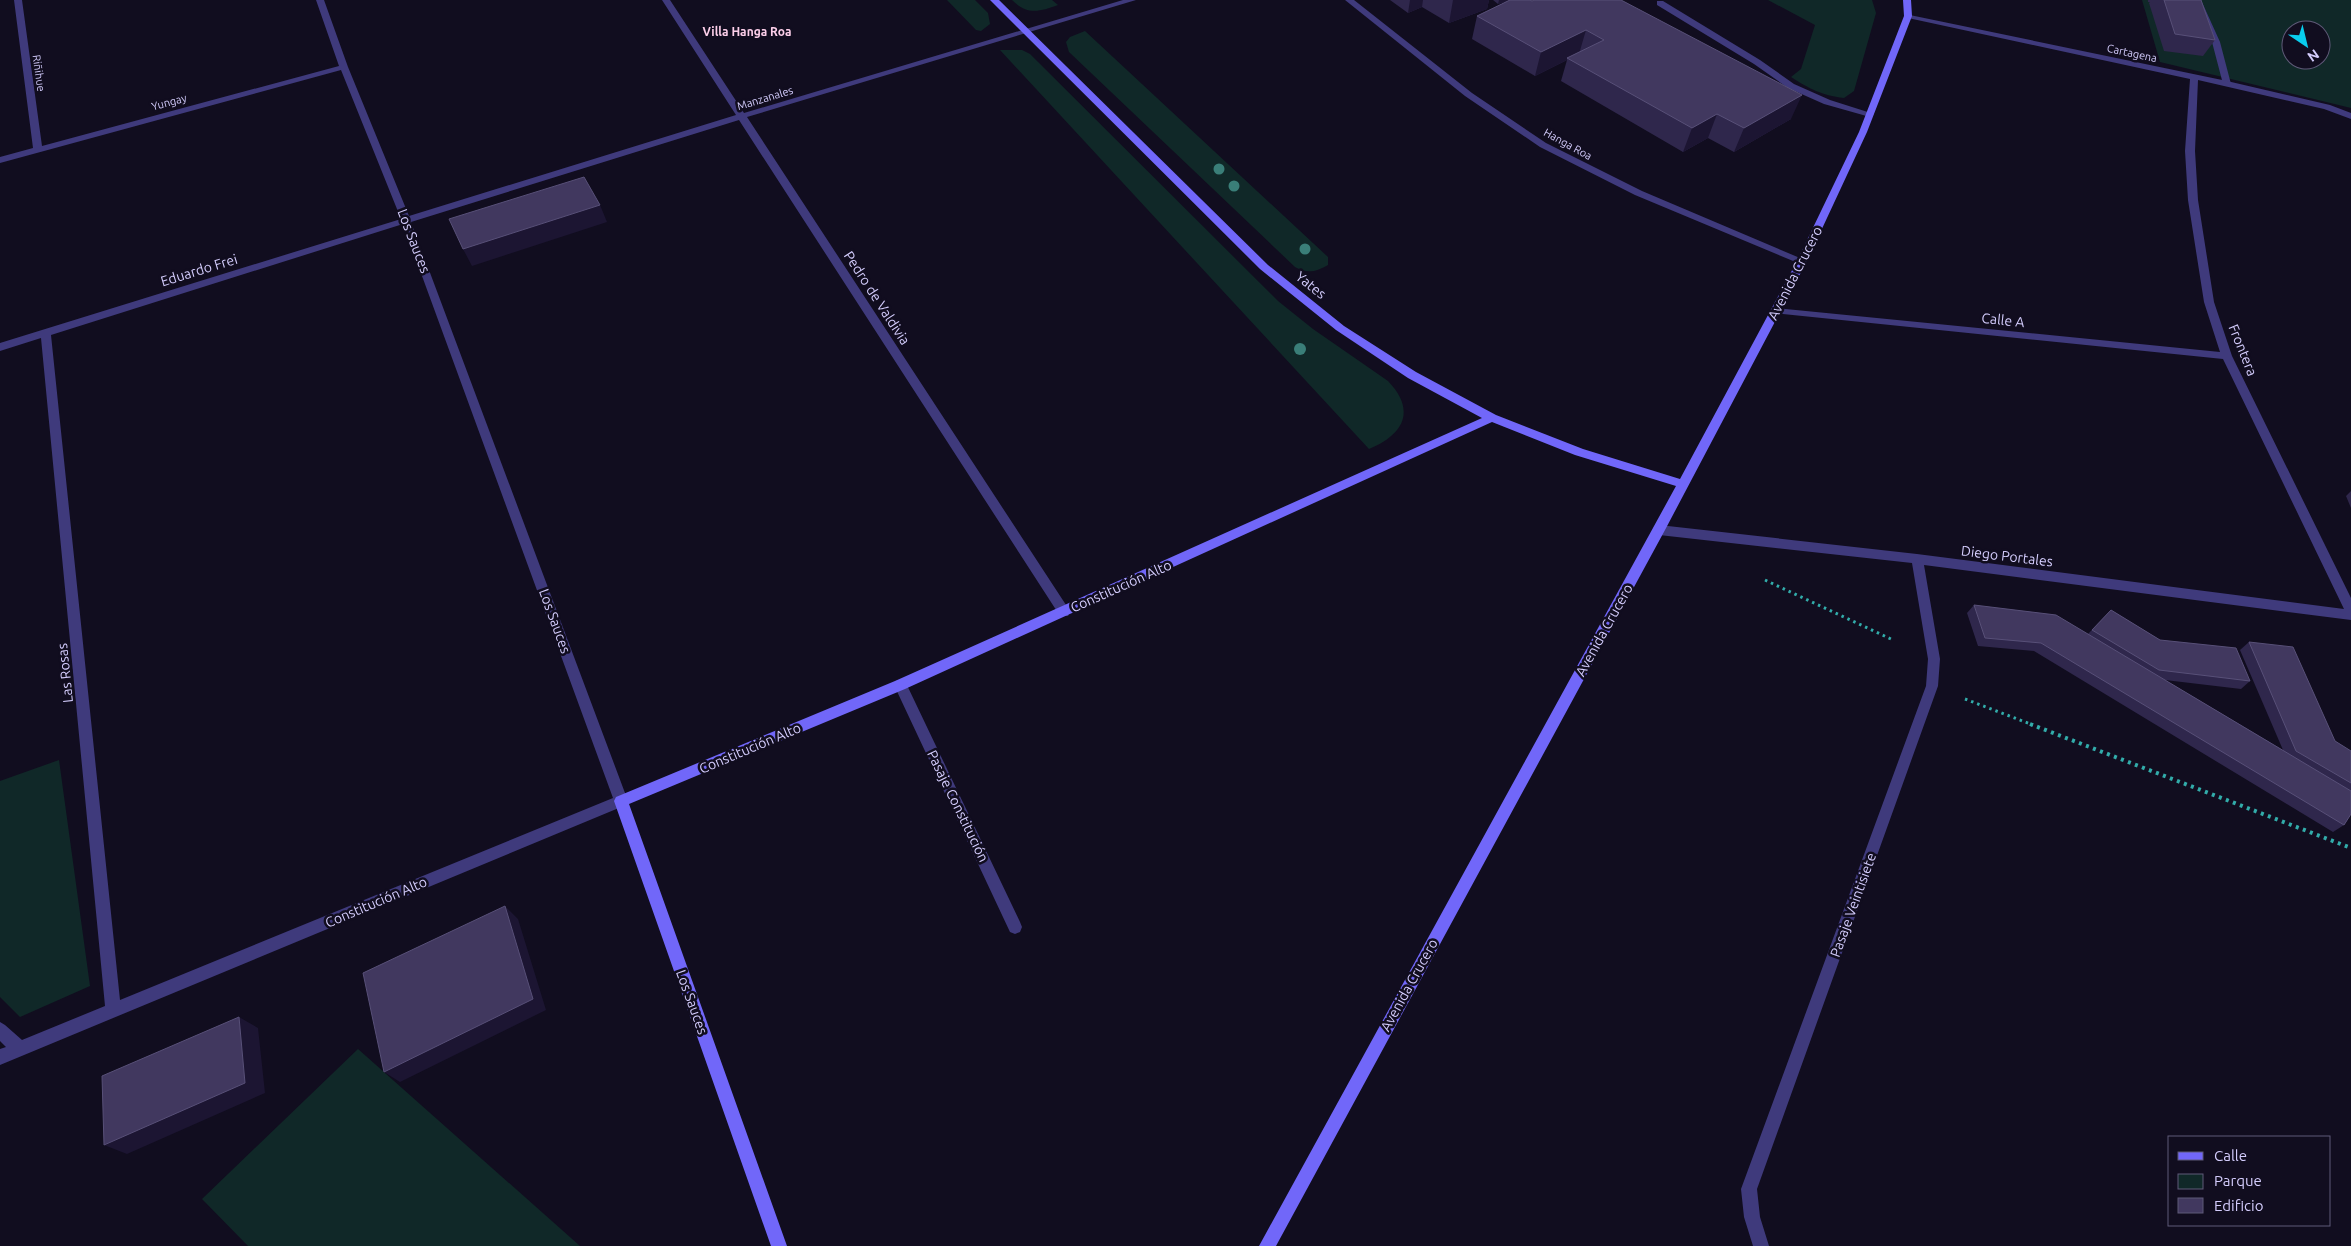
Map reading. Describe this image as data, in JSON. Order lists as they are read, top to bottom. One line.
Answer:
{"streets":{"main road":["Los Sauces","Avenida Crucero","Yates","Constitución Alto"],"street":["Cartagena","Riñihue","Manzanales","Yungay","Hanga Roa","Eduardo Frei","Pedro de Valdivia","Calle A","Frontera","Diego Portales","Las Rosas","Pasaje Constitución","Pasaje Veintisiete"]},"crossings":[["Cartagena","Avenida Crucero"],["Cartagena","Frontera"],["Riñihue","Yungay"],["Manzanales","Los Sauces"],["Manzanales","Eduardo Frei"],["Manzanales","Yates"],["Manzanales","Pedro de Valdivia"],["Yungay","Los Sauces"],["Hanga Roa","Avenida Crucero"],["Los Sauces","Eduardo Frei"],["Los Sauces","Constitución Alto"],["Eduardo Frei","Las Rosas"],["Avenida Crucero","Yates"],["Avenida Crucero","Calle A"],["Avenida Crucero","Diego Portales"],["Yates","Constitución Alto"],["Pedro de Valdivia","Constitución Alto"],["Calle A","Frontera"],["Diego Portales","Pasaje Veintisiete"],["Constitución Alto","Las Rosas"],["Constitución Alto","Pasaje Constitución"]],"districts":["Villa Hanga Roa"],"legend":["Calle","Parque","Edificio"],"north":"bottom right"}
